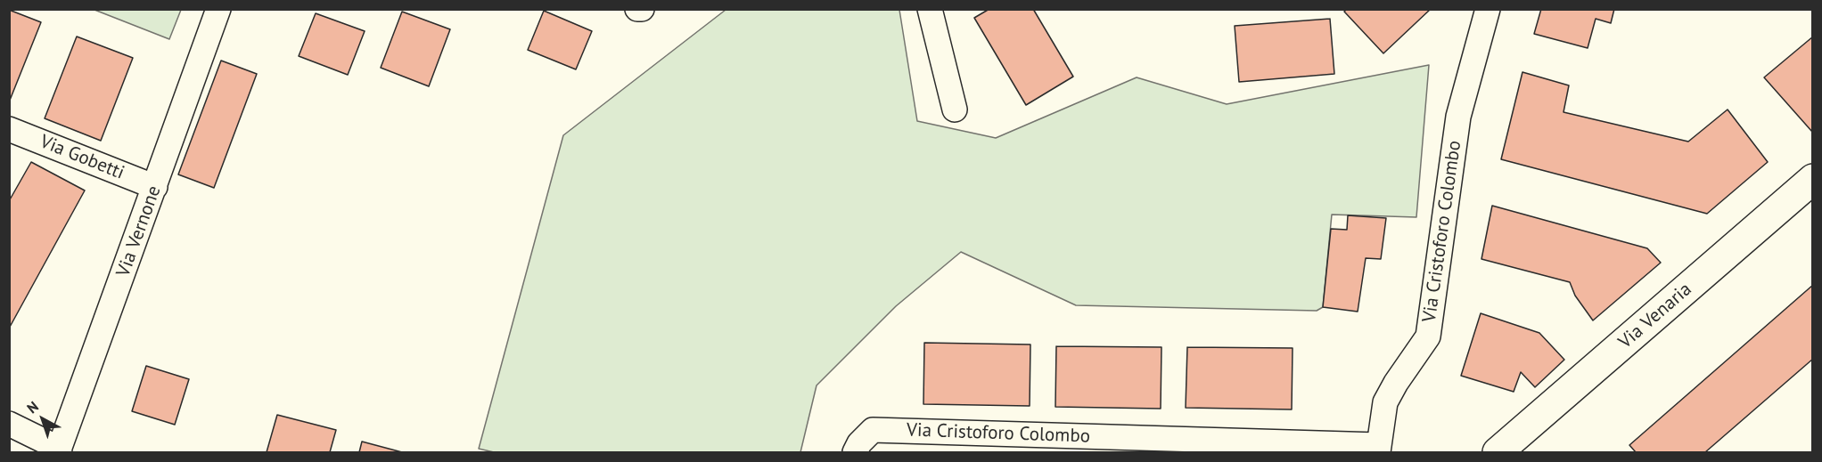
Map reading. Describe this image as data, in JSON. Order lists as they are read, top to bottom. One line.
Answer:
{"streets":{"street":["Via Gobetti","Via Vernone","Via Cristoforo Colombo","Via Venaria"]},"crossings":[["Via Gobetti","Via Vernone"]],"north":"top left"}
